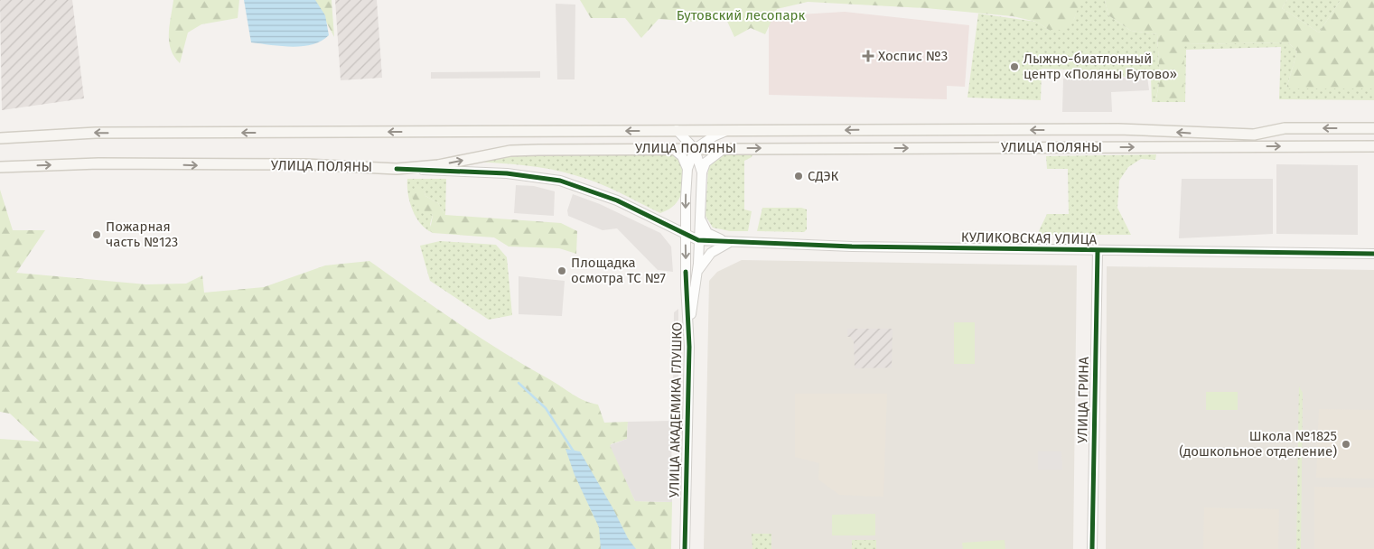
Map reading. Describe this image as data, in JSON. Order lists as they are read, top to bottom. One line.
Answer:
{"streets":{"main road":["УЛИЦА ПОЛЯНЫ"],"street":["КУЛИКОВСКАЯ УЛИЦА","УЛИЦА ГРИНА","УЛИЦА АКАДЕМИКА ГЛУШКО"]},"crossings":[["УЛИЦА ПОЛЯНЫ","КУЛИКОВСКАЯ УЛИЦА"],["УЛИЦА ПОЛЯНЫ","УЛИЦА АКАДЕМИКА ГЛУШКО"],["КУЛИКОВСКАЯ УЛИЦА","УЛИЦА ГРИНА"],["КУЛИКОВСКАЯ УЛИЦА","УЛИЦА АКАДЕМИКА ГЛУШКО"]],"parks":["Бутовский лесопарк"],"places":{"health":["Хоспис №3"],"other":["Лыжно-биатлонный центр «Поляны Бутово»","СДЭК","Пожарная часть №123","Площадка осмотра ТС №7","Школа №1825 (дошкольное отделение)"]}}
